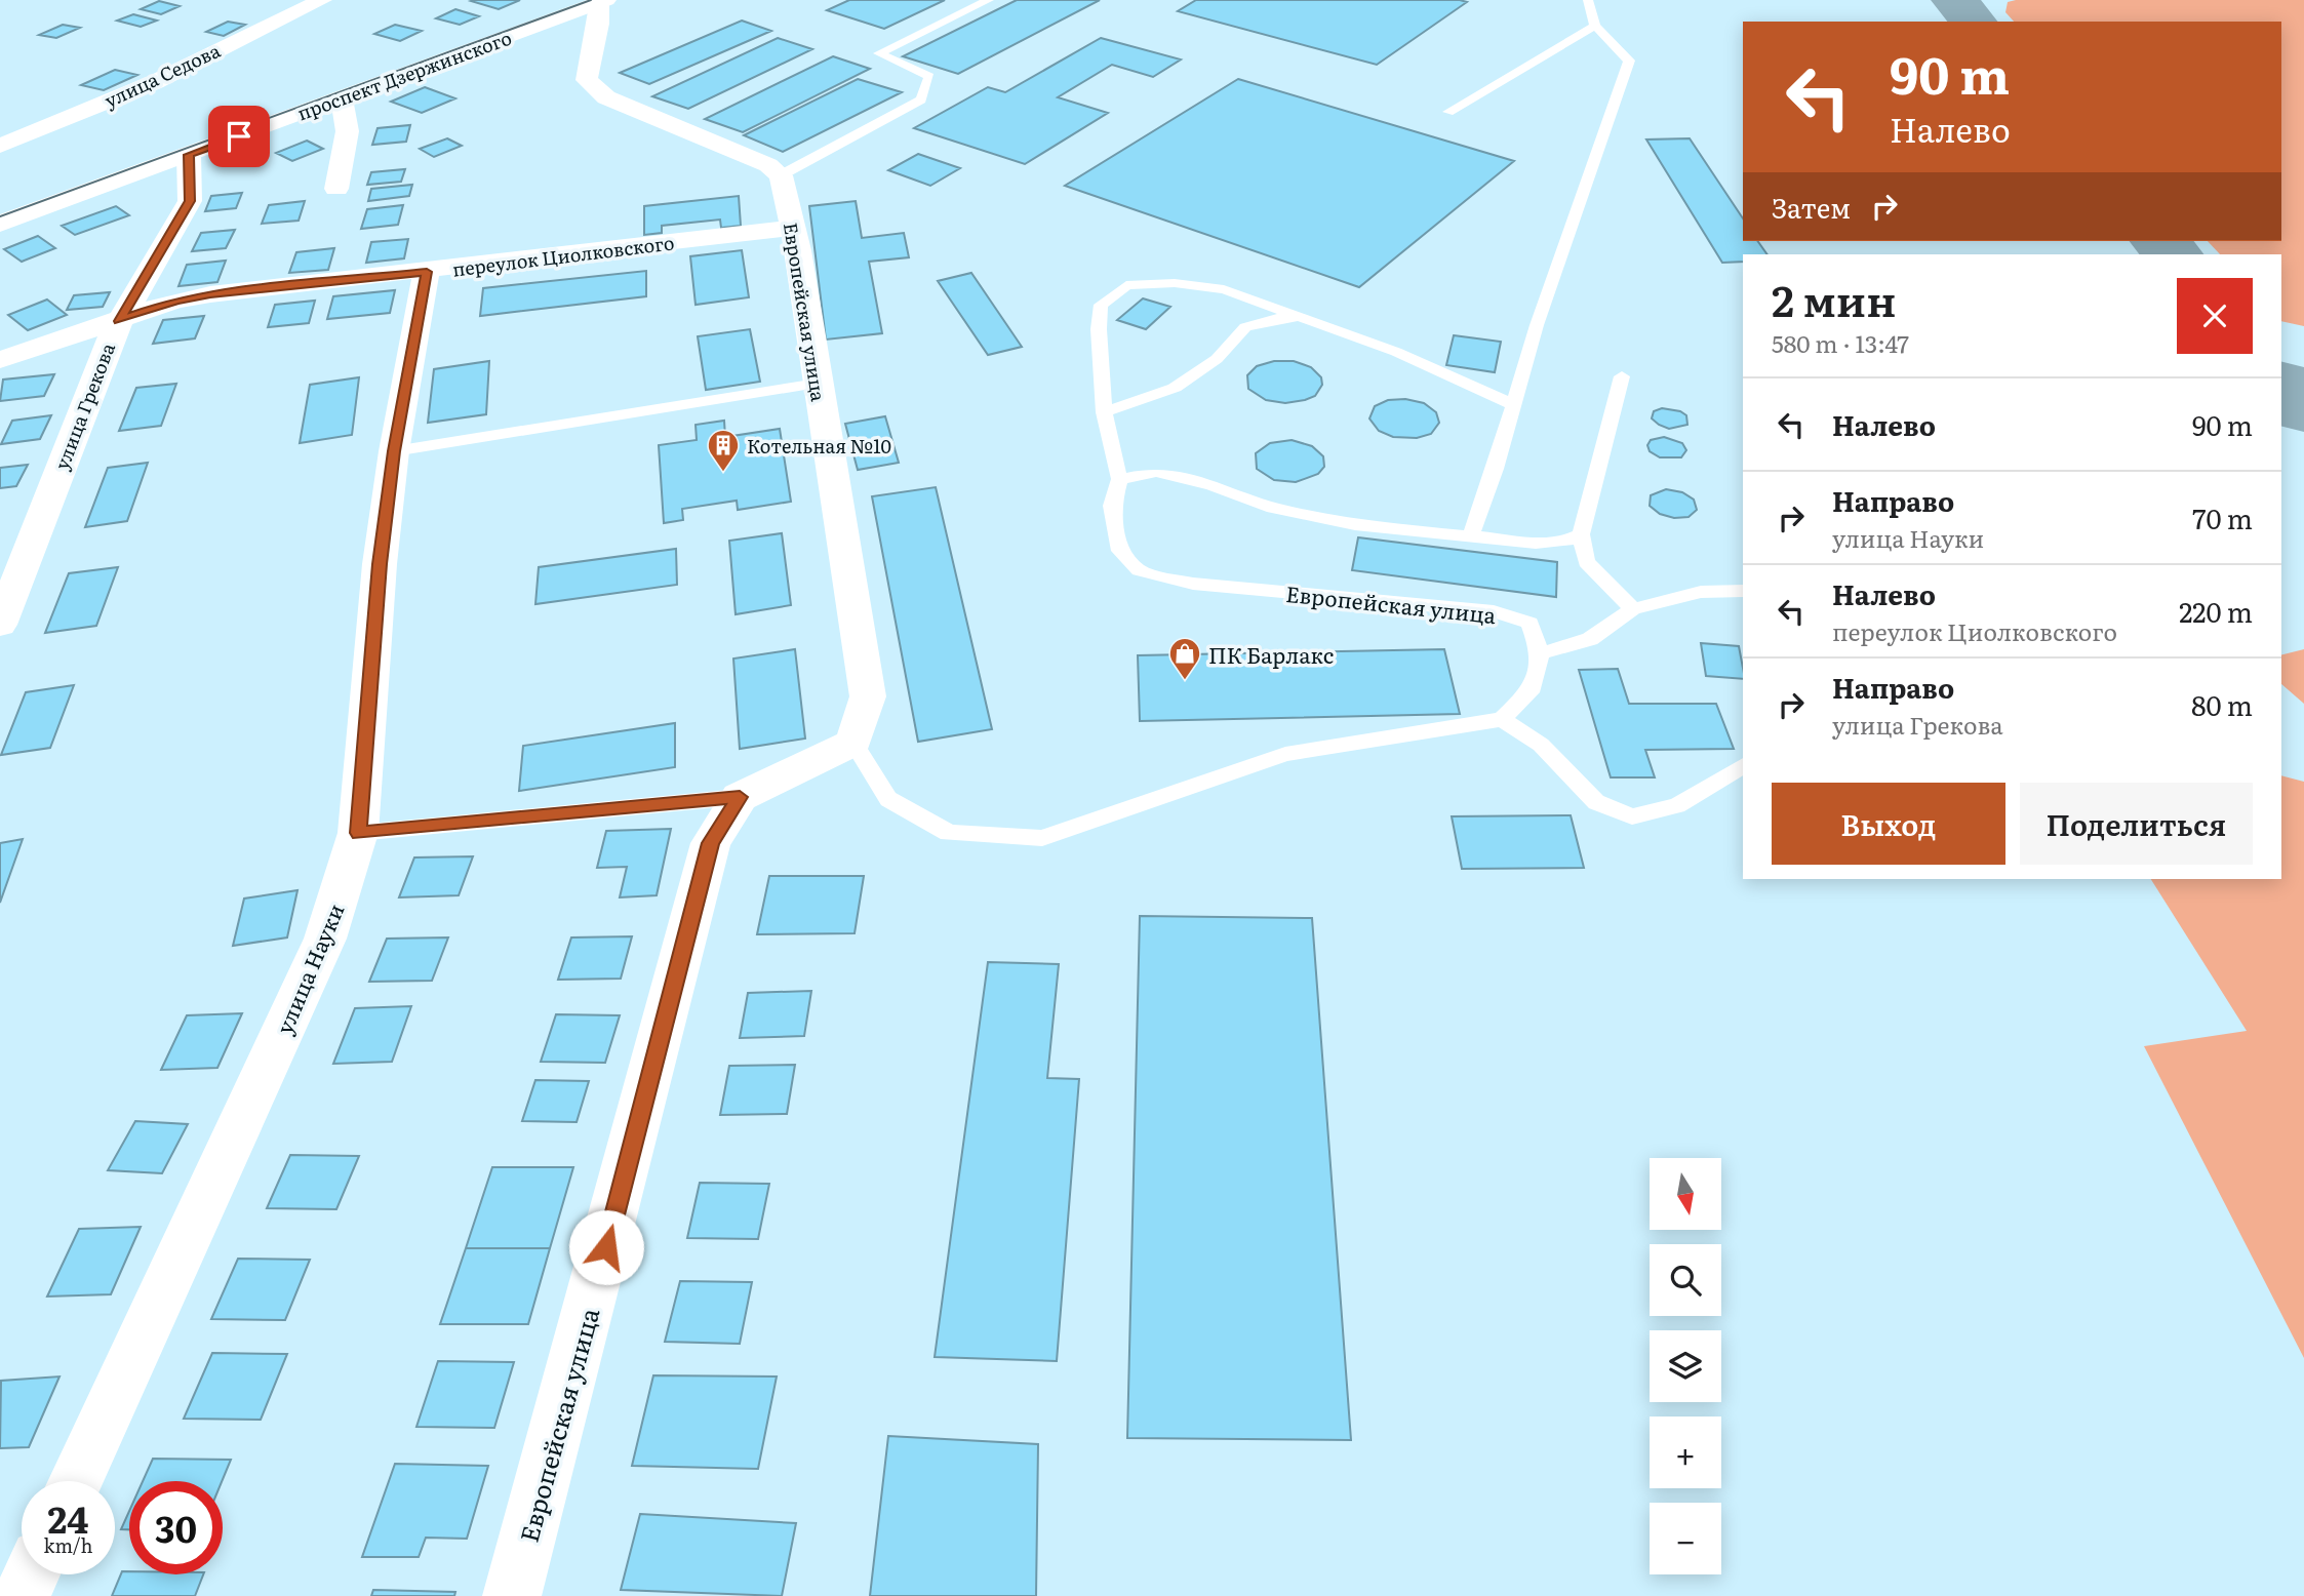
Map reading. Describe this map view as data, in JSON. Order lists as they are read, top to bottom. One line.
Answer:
{"streets":{"street":["улица Седова","проспект Дзержинского","переулок Циолковского","Европейская улица","улица Грекова","улица Науки"]},"crossings":[["проспект Дзержинского","улица Грекова"],["переулок Циолковского","Европейская улица"],["переулок Циолковского","улица Грекова"],["переулок Циолковского","улица Науки"]],"places":{"building":["Котельная №10"],"shop":["ПК Барлакс"]},"north":"bottom","page":{"turn":["90 m","Налево"],"then":"Затем","heading":["2 мин","580 m · 13:47"],"list":[{"name":"Налево","value":"90 m"},{"name":"Направо","note":"улица Науки","value":"70 m"},{"name":"Налево","note":"переулок Циолковского","value":"220 m"},{"name":"Направо","note":"улица Грекова","value":"80 m"}],"buttons":["Выход","Поделиться"],"map_buttons":["+","−"],"speed":"24 km/h","limit":"30"}}
